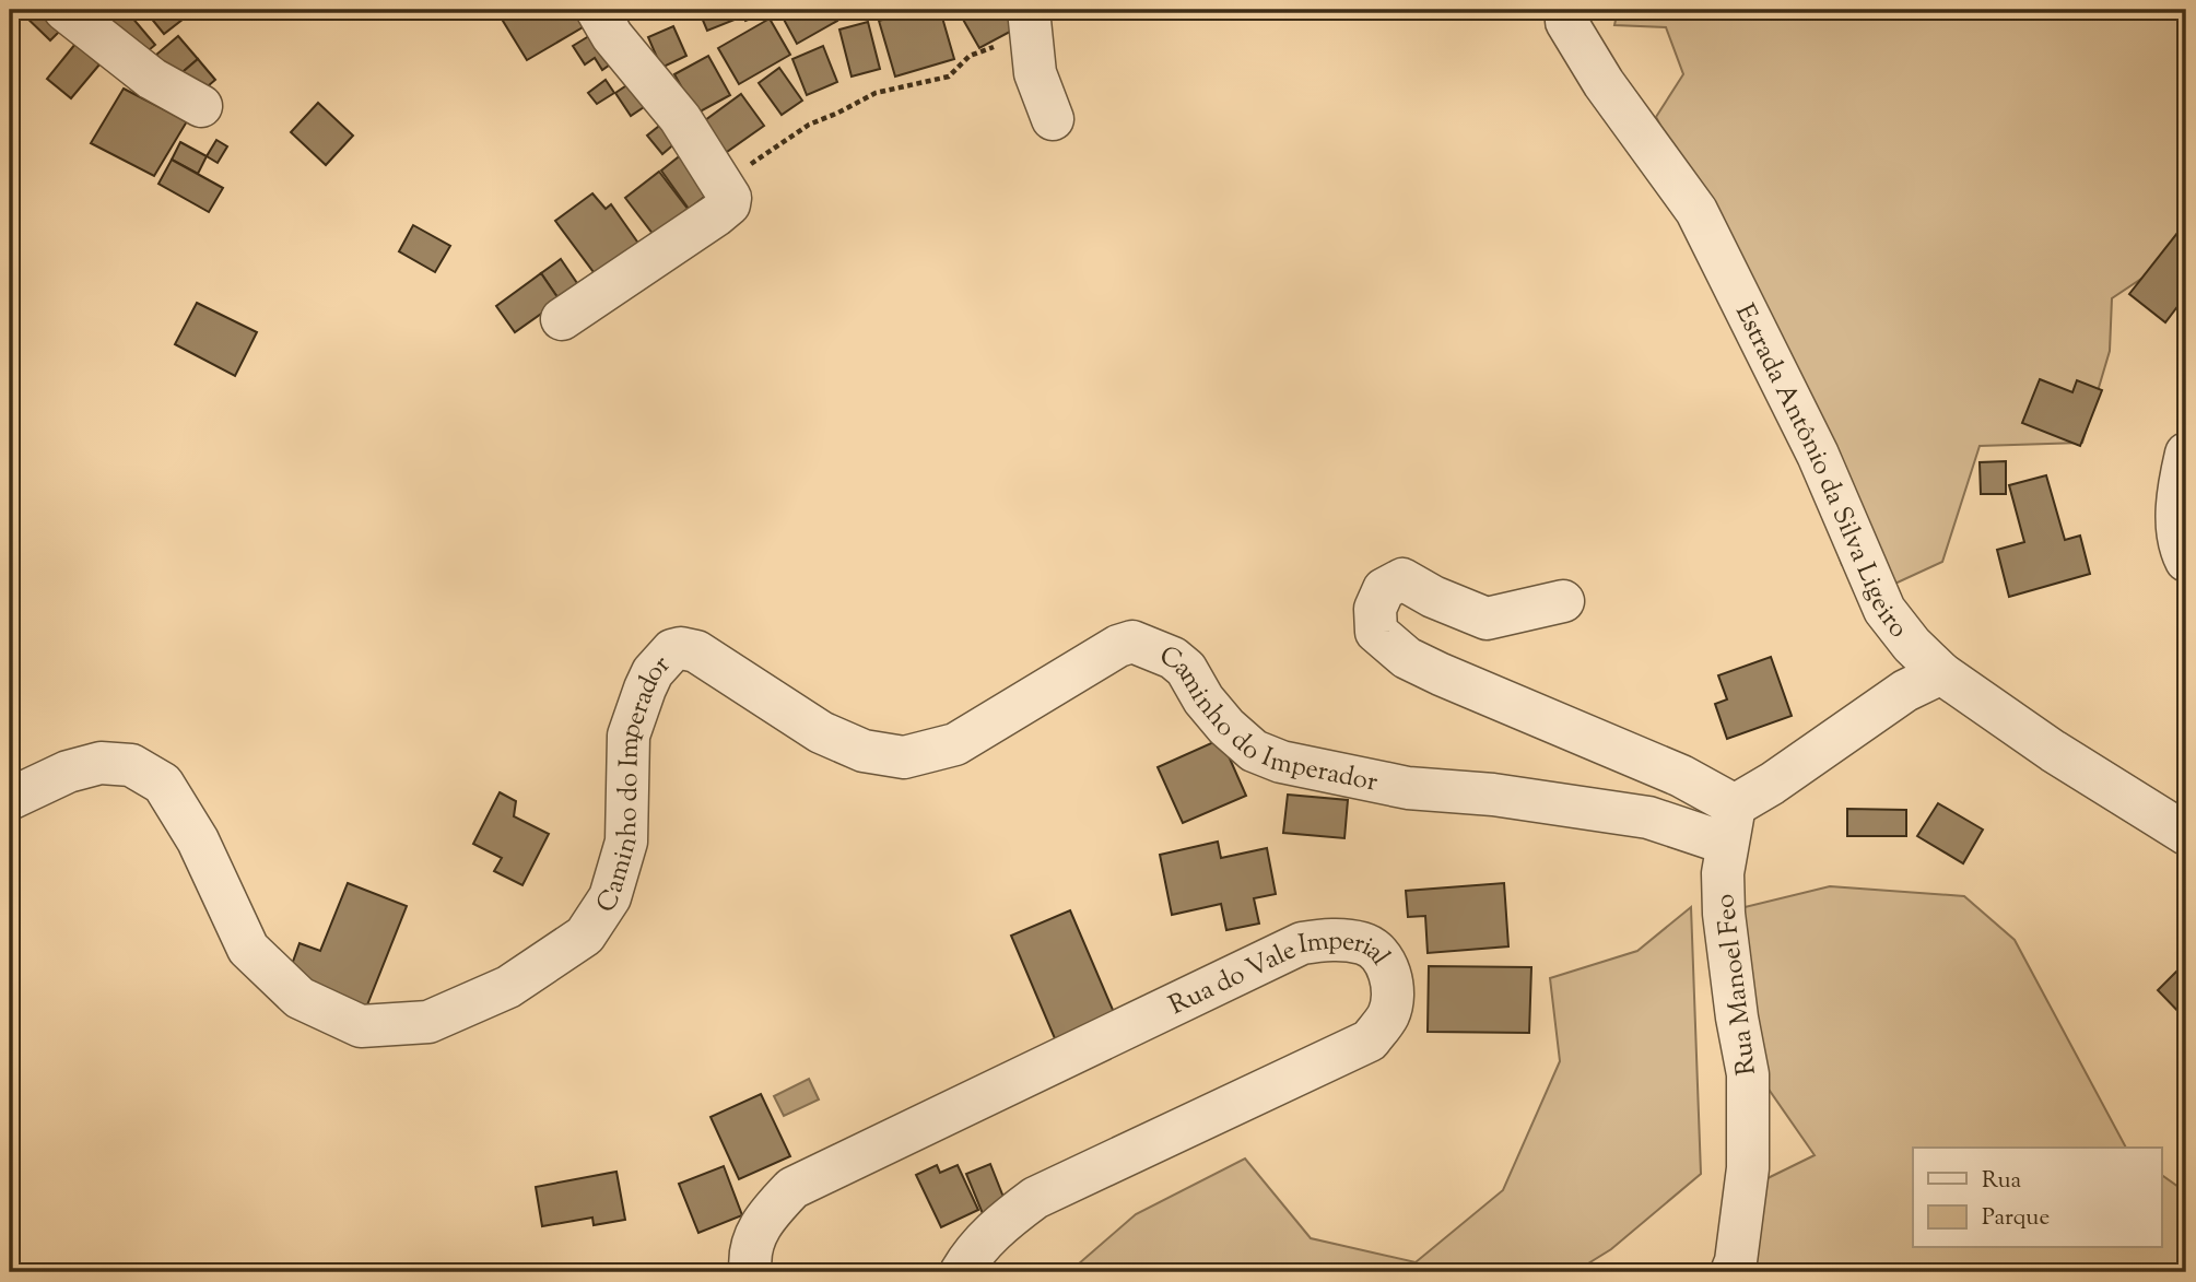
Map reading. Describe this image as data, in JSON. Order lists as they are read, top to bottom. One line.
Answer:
{"streets":{"street":["Estrada Antônio da Silva Ligeiro","Caminho do Imperador","Rua Manoel Feo","Rua do Vale Imperial"]},"crossings":[["Caminho do Imperador","Rua Manoel Feo"]],"legend":["Rua","Parque"]}
